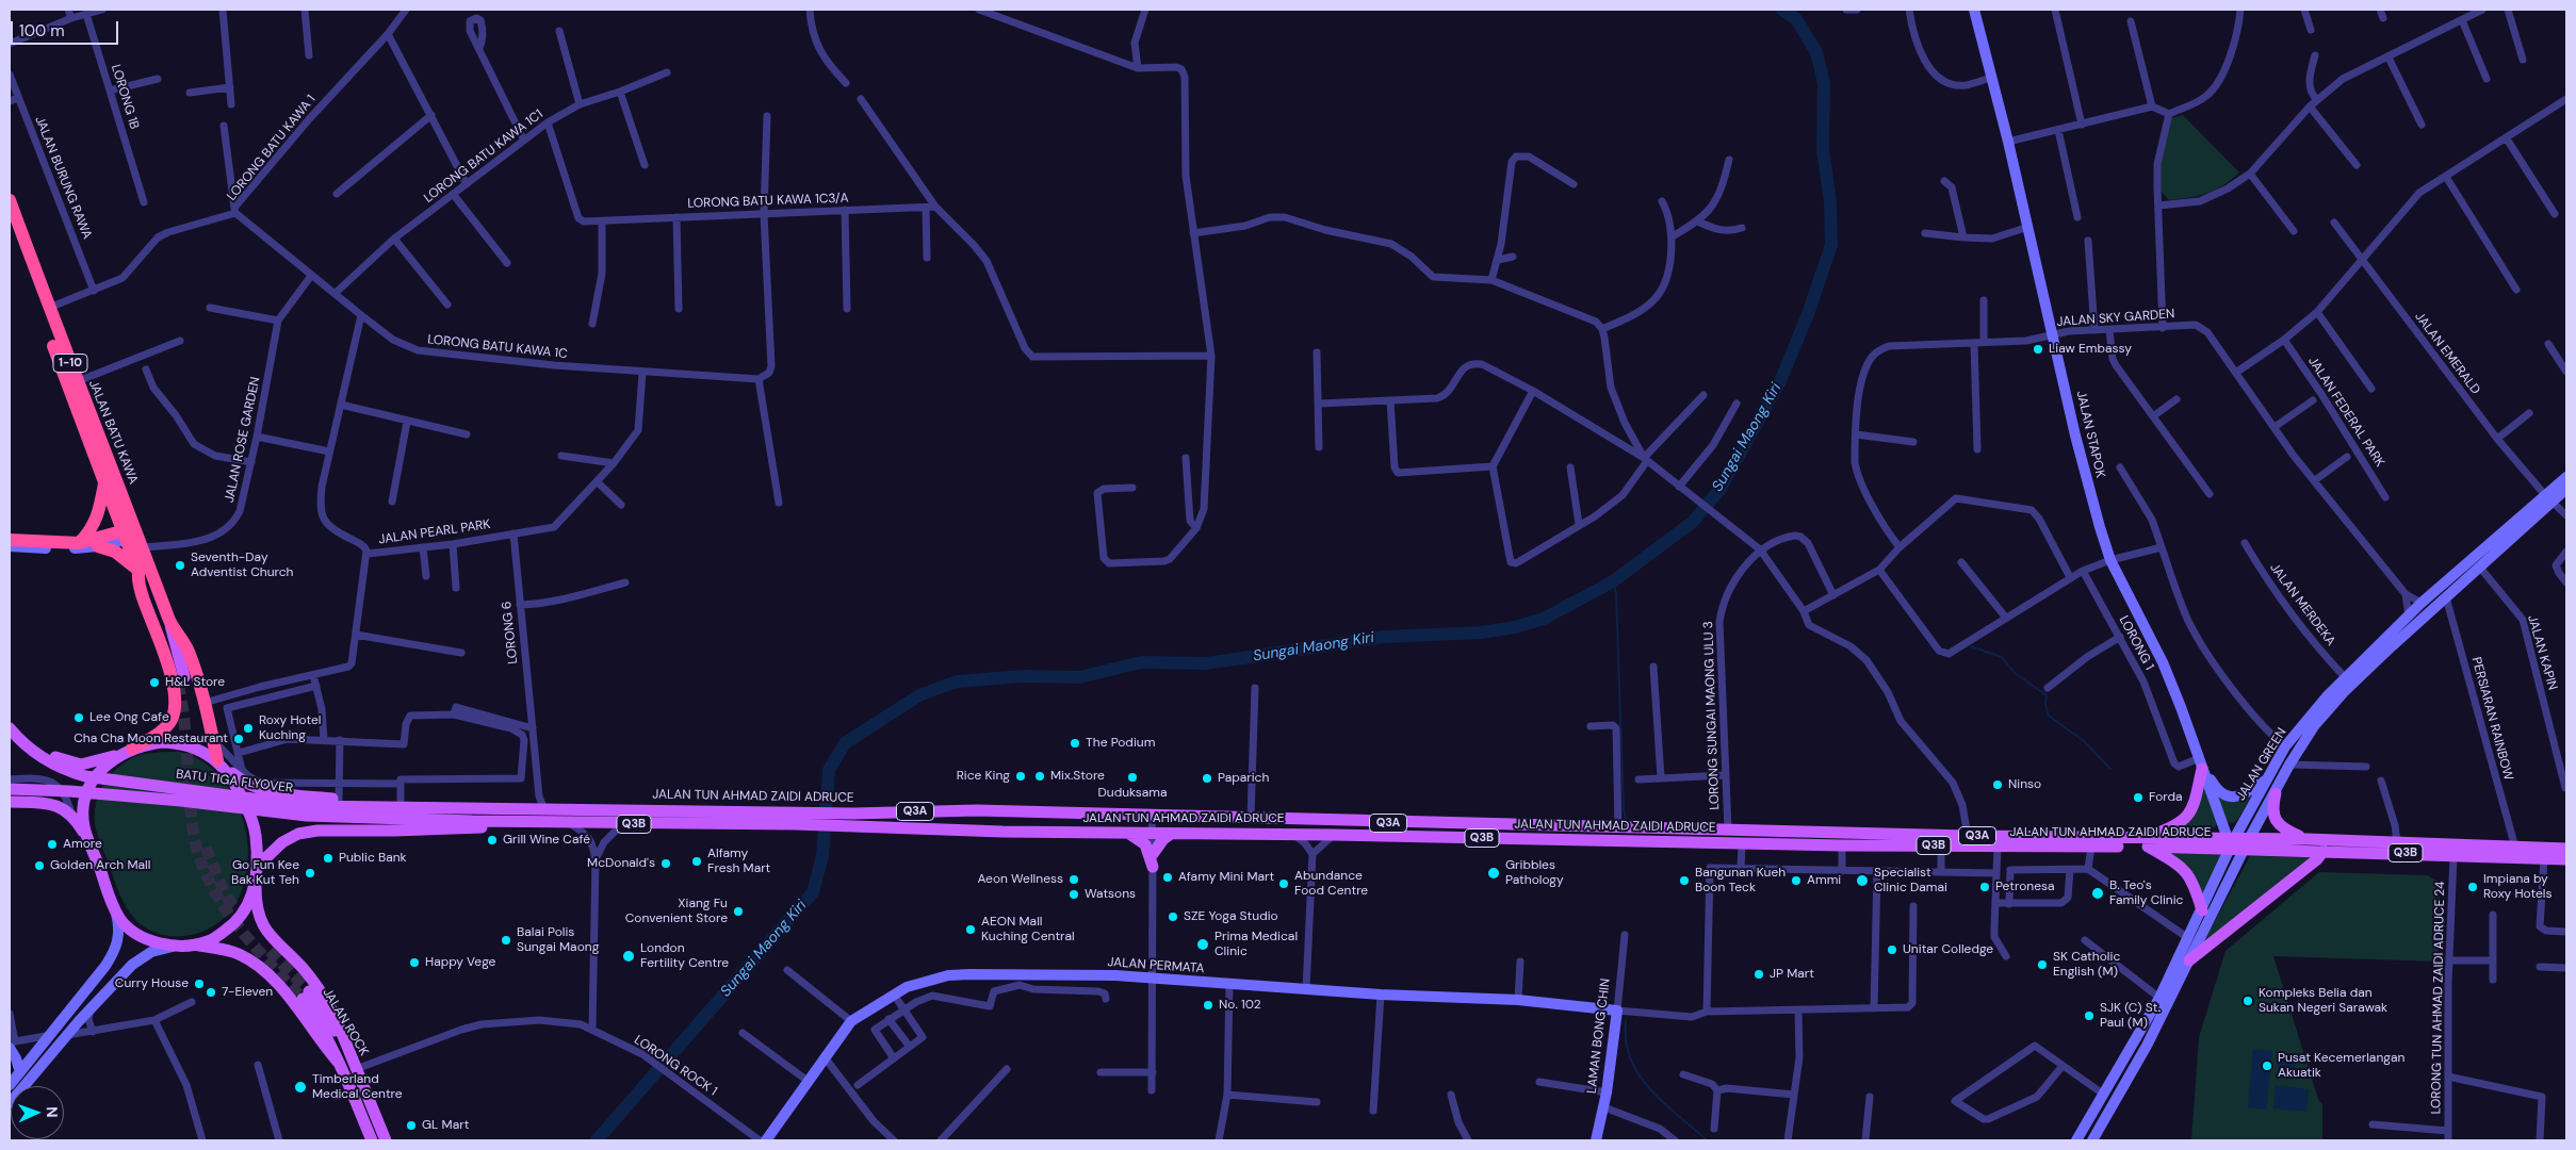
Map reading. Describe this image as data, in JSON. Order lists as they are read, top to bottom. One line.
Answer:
{"streets":{"highway":["1-10","JALAN BATU KAWA"],"main road":["JALAN STAPOK","JALAN GREEN","BATU TIGA FLYOVER","JALAN TUN AHMAD ZAIDI ADRUCE","Q3A","Q3B","JALAN PERMATA","JALAN ROCK","LAMAN BONG CHIN"],"street":["LORONG 1B","LORONG BATU KAWA 1","LORONG BATU KAWA 1C1","JALAN BURUNG RAWA","LORONG BATU KAWA 1C3/A","JALAN SKY GARDEN","LORONG BATU KAWA 1C","JALAN EMERALD","JALAN FEDERAL PARK","JALAN ROSE GARDEN","JALAN PEARL PARK","JALAN MERDEKA","LORONG 6","LORONG 1","JALAN KAPIN","LORONG SUNGAI MAONG ULU 3","PERSIARAN RAINBOW","LORONG TUN AHMAD ZAIDI ADRUCE 24","LORONG ROCK 1"]},"crossings":[["LORONG BATU KAWA 1","JALAN BURUNG RAWA"],["LORONG BATU KAWA 1","LORONG BATU KAWA 1C"],["LORONG BATU KAWA 1","JALAN BATU KAWA"],["LORONG BATU KAWA 1C1","LORONG BATU KAWA 1C3/A"],["LORONG BATU KAWA 1C1","LORONG BATU KAWA 1C"],["JALAN SKY GARDEN","JALAN STAPOK"],["JALAN SKY GARDEN","JALAN GREEN"],["LORONG BATU KAWA 1C","JALAN ROSE GARDEN"],["LORONG BATU KAWA 1C","JALAN PEARL PARK"],["JALAN EMERALD","JALAN GREEN"],["JALAN BATU KAWA","JALAN ROSE GARDEN"],["JALAN STAPOK","LORONG 1"],["JALAN STAPOK","JALAN GREEN"],["JALAN STAPOK","JALAN TUN AHMAD ZAIDI ADRUCE"],["JALAN PEARL PARK","LORONG 6"],["JALAN MERDEKA","JALAN GREEN"],["LORONG 6","JALAN TUN AHMAD ZAIDI ADRUCE"],["JALAN KAPIN","JALAN GREEN"],["LORONG SUNGAI MAONG ULU 3","JALAN TUN AHMAD ZAIDI ADRUCE"],["PERSIARAN RAINBOW","JALAN GREEN"],["PERSIARAN RAINBOW","JALAN TUN AHMAD ZAIDI ADRUCE"],["JALAN GREEN","JALAN TUN AHMAD ZAIDI ADRUCE"],["BATU TIGA FLYOVER","JALAN TUN AHMAD ZAIDI ADRUCE"],["JALAN TUN AHMAD ZAIDI ADRUCE","LORONG TUN AHMAD ZAIDI ADRUCE 24"],["JALAN PERMATA","LAMAN BONG CHIN"],["JALAN ROCK","LORONG ROCK 1"]],"water":["Sungai Maong Kiri"],"places":["Liaw Embassy","Seventh-Day Adventist Church","H&L Store","Lee Ong Cafe","Roxy Hotel Kuching","Cha Cha Moon Restaurant","The Podium","Rice King","Mix.Store","Duduksama","Paparich","Ninso","Forda","Grill Wine Café","Amore","Public Bank","Alfamy Fresh Mart","McDonald's","Golden Arch Mall","Go Fun Kee Bak Kut Teh","Gribbles Pathology","Afamy Mini Mart","Aeon Wellness","Bangunan Kueh Boon Teck","Ammi","Specialist Clinic Damai","Abundance Food Centre","Petronesa","Impiana by Roxy Hotels","B. Teo's Family Clinic","Watsons","Xiang Fu Convenient Store","SZE Yoga Studio","AEON Mall Kuching Central","Balai Polis Sungai Maong","Prima Medical Clinic","Unitar Colledge","London Fertility Centre","Happy Vege","SK Catholic English (M)","JP Mart","Curry House","7-Eleven","Kompleks Belia dan Sukan Negeri Sarawak","No. 102","SJK (C) St. Paul (M)","Pusat Kecemerlangan Akuatik","Timberland Medical Centre","GL Mart"],"scale_bar":"100 m","north":"right"}
